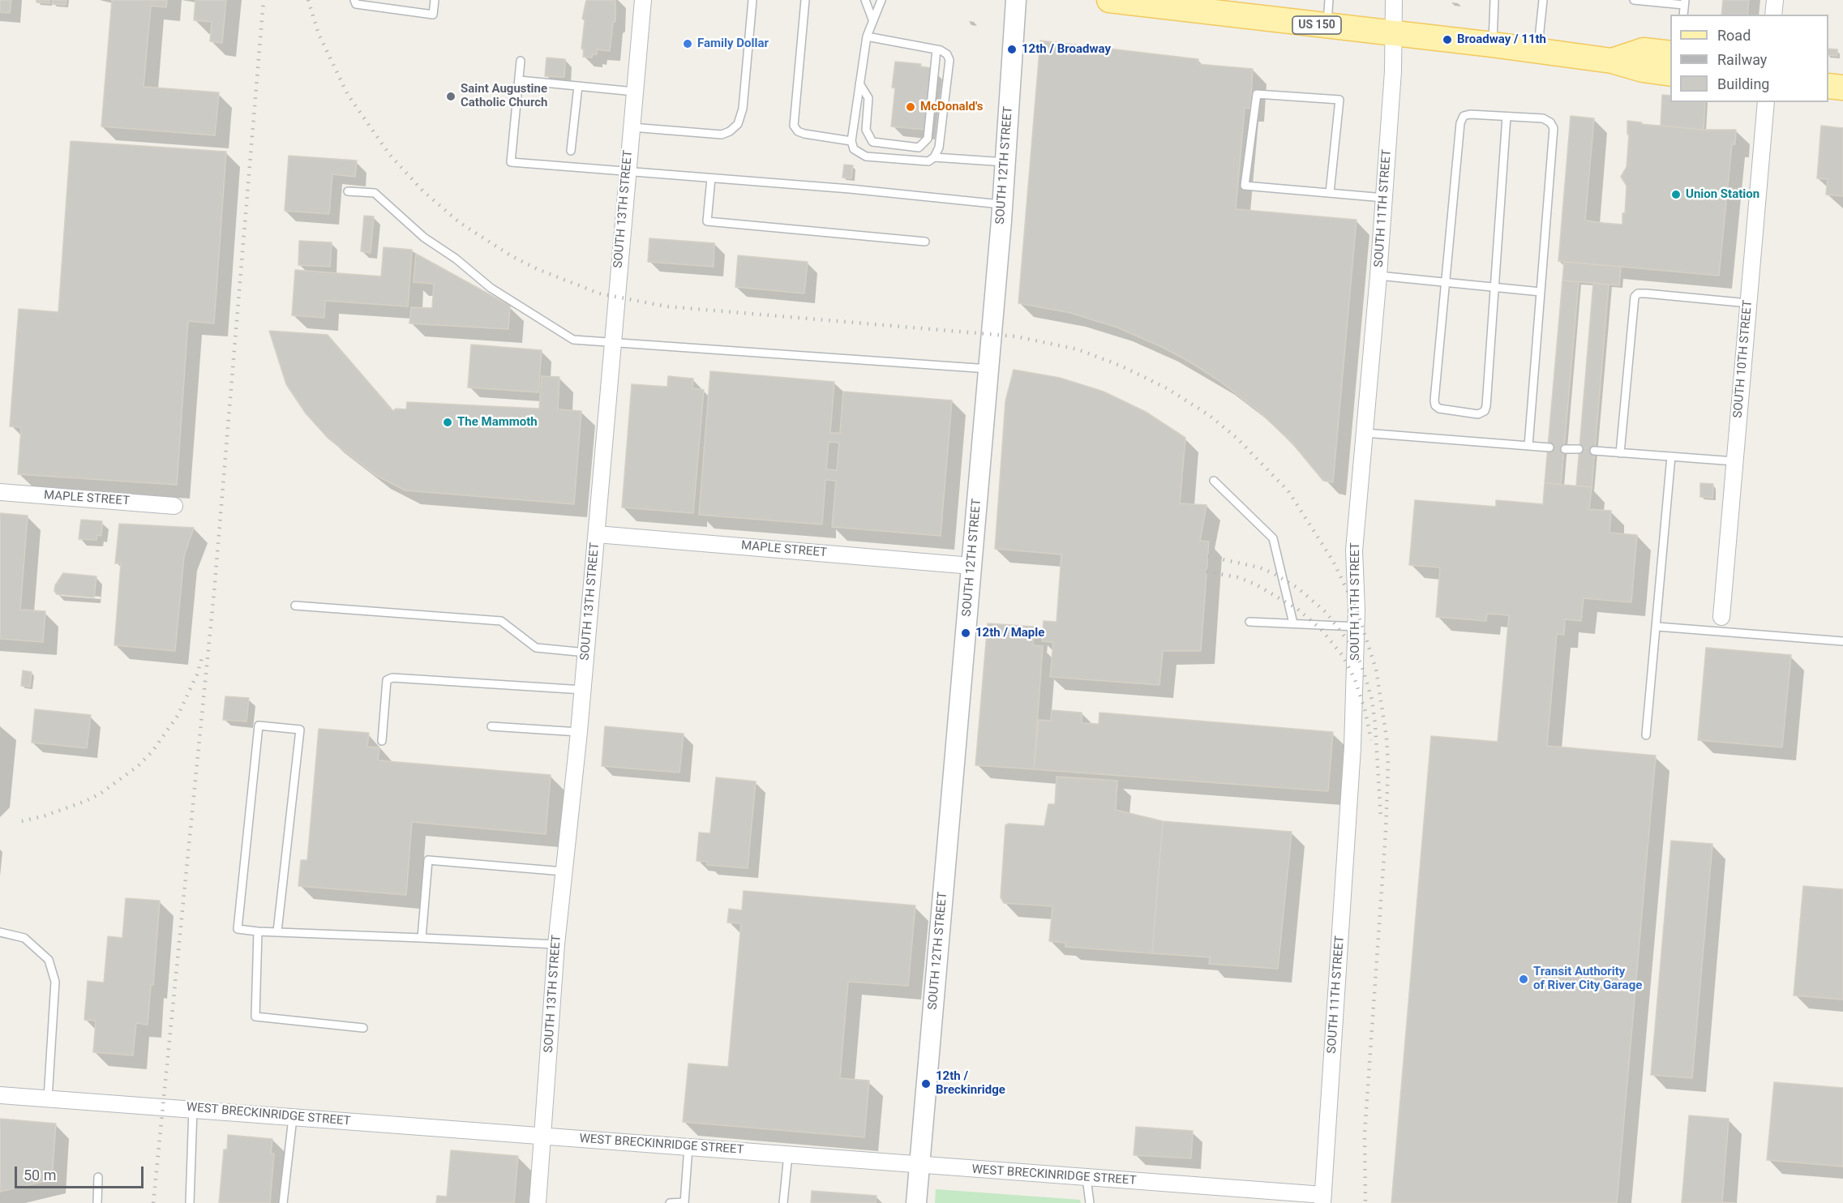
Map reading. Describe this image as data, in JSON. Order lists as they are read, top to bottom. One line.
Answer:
{"streets":{"main road":["US 150"],"street":["SOUTH 12TH STREET","SOUTH 11TH STREET","SOUTH 13TH STREET","SOUTH 10TH STREET","MAPLE STREET","WEST BRECKINRIDGE STREET"]},"crossings":[["US 150","SOUTH 11TH STREET"],["SOUTH 12TH STREET","MAPLE STREET"],["SOUTH 12TH STREET","WEST BRECKINRIDGE STREET"],["SOUTH 11TH STREET","WEST BRECKINRIDGE STREET"],["SOUTH 13TH STREET","MAPLE STREET"],["SOUTH 13TH STREET","WEST BRECKINRIDGE STREET"]],"places":["Broadway / 11th","Family Dollar","12th / Broadway","Saint Augustine Catholic Church","McDonald's","Union Station","The Mammoth","12th / Maple","Transit Authority of River City Garage","12th / Breckinridge"],"legend":["Road","Railway","Building"],"scale_bar":"50 m"}
